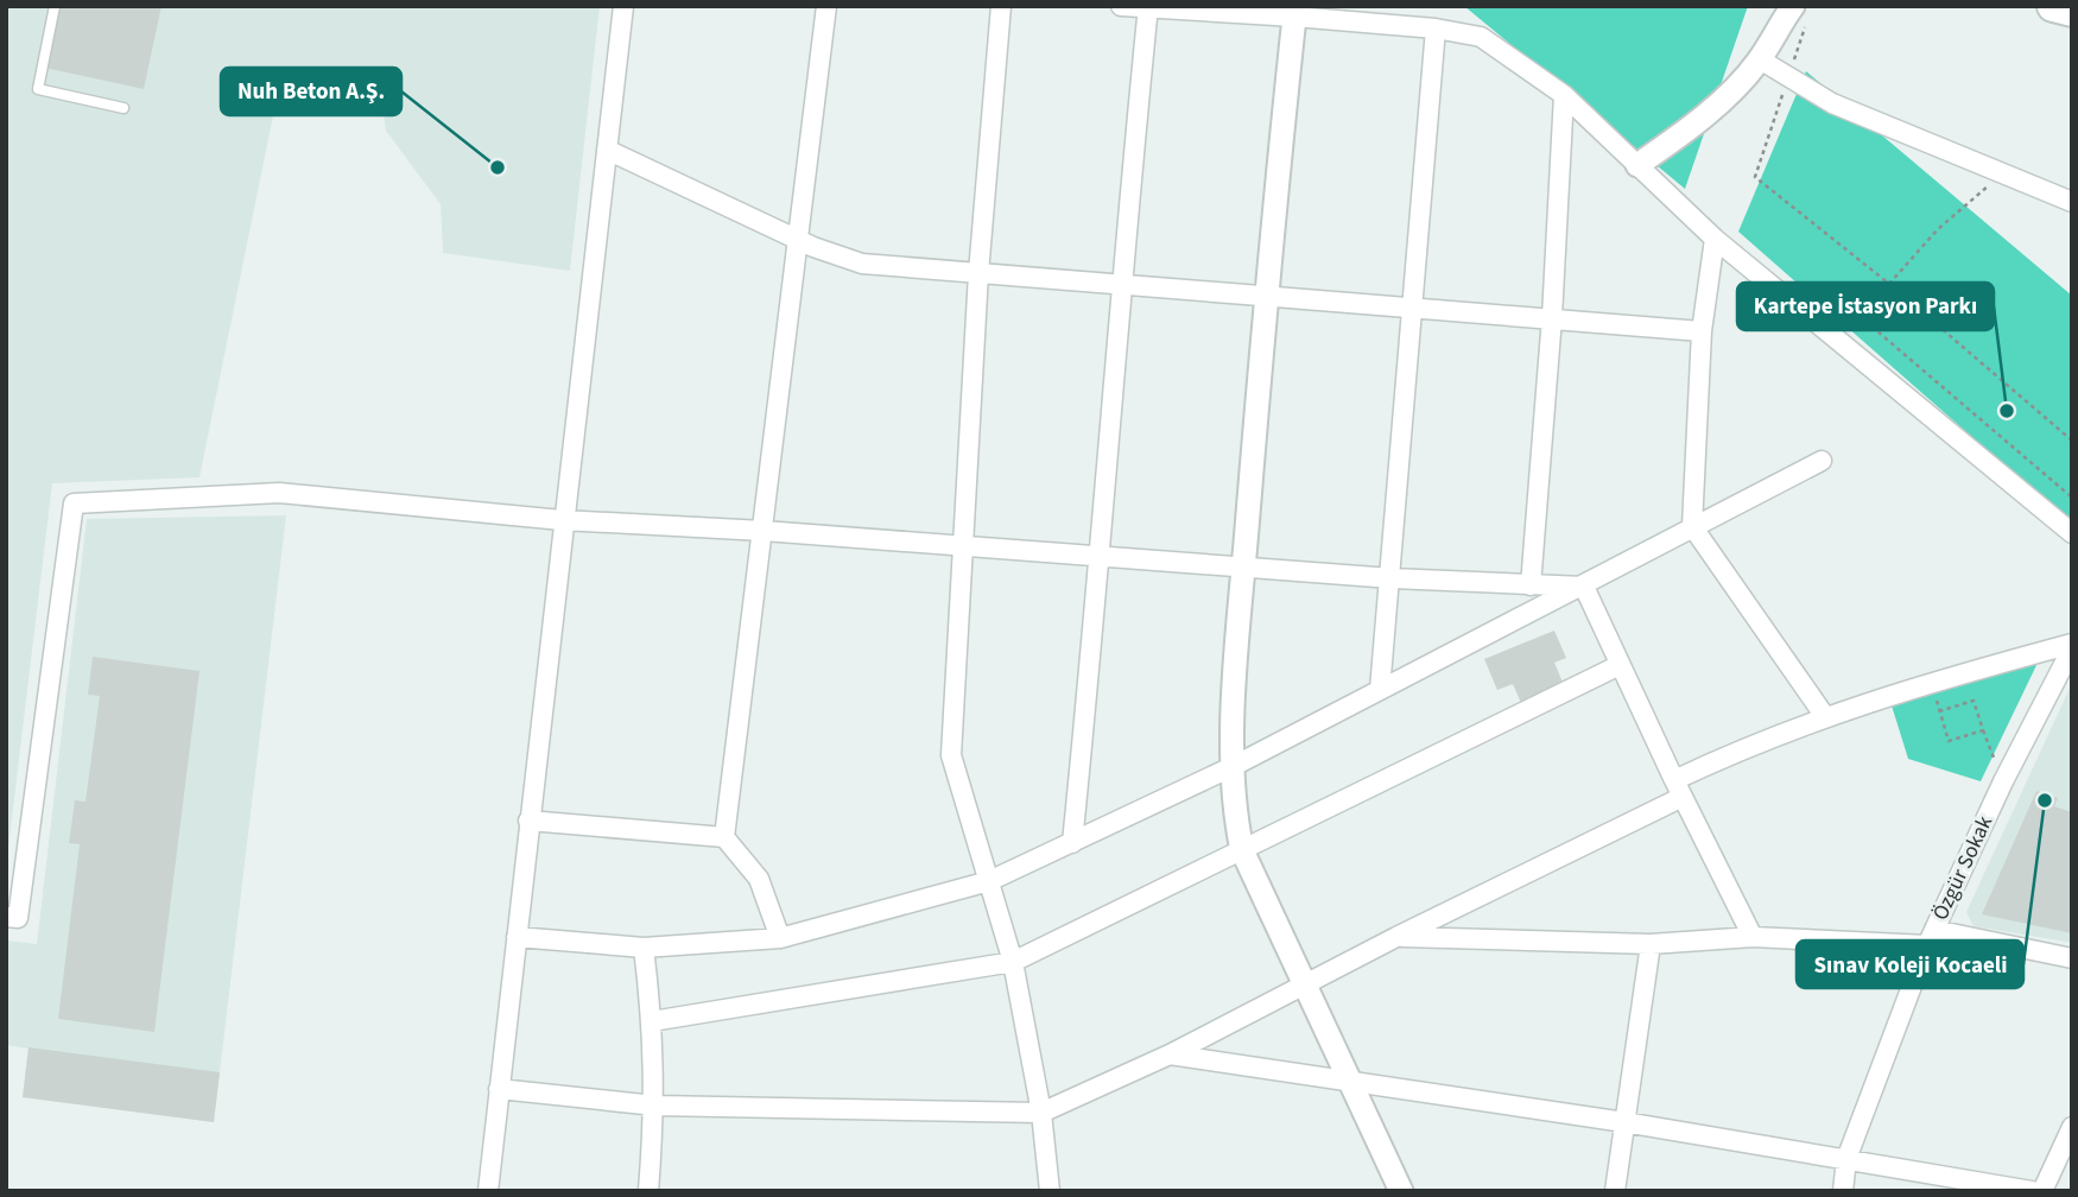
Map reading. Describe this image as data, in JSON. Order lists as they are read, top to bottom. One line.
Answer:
{"streets":{"street":["Özgür Sokak"]},"places":["Nuh Beton A.Ş.","Kartepe İstasyon Parkı","Sınav Koleji Kocaeli"]}
